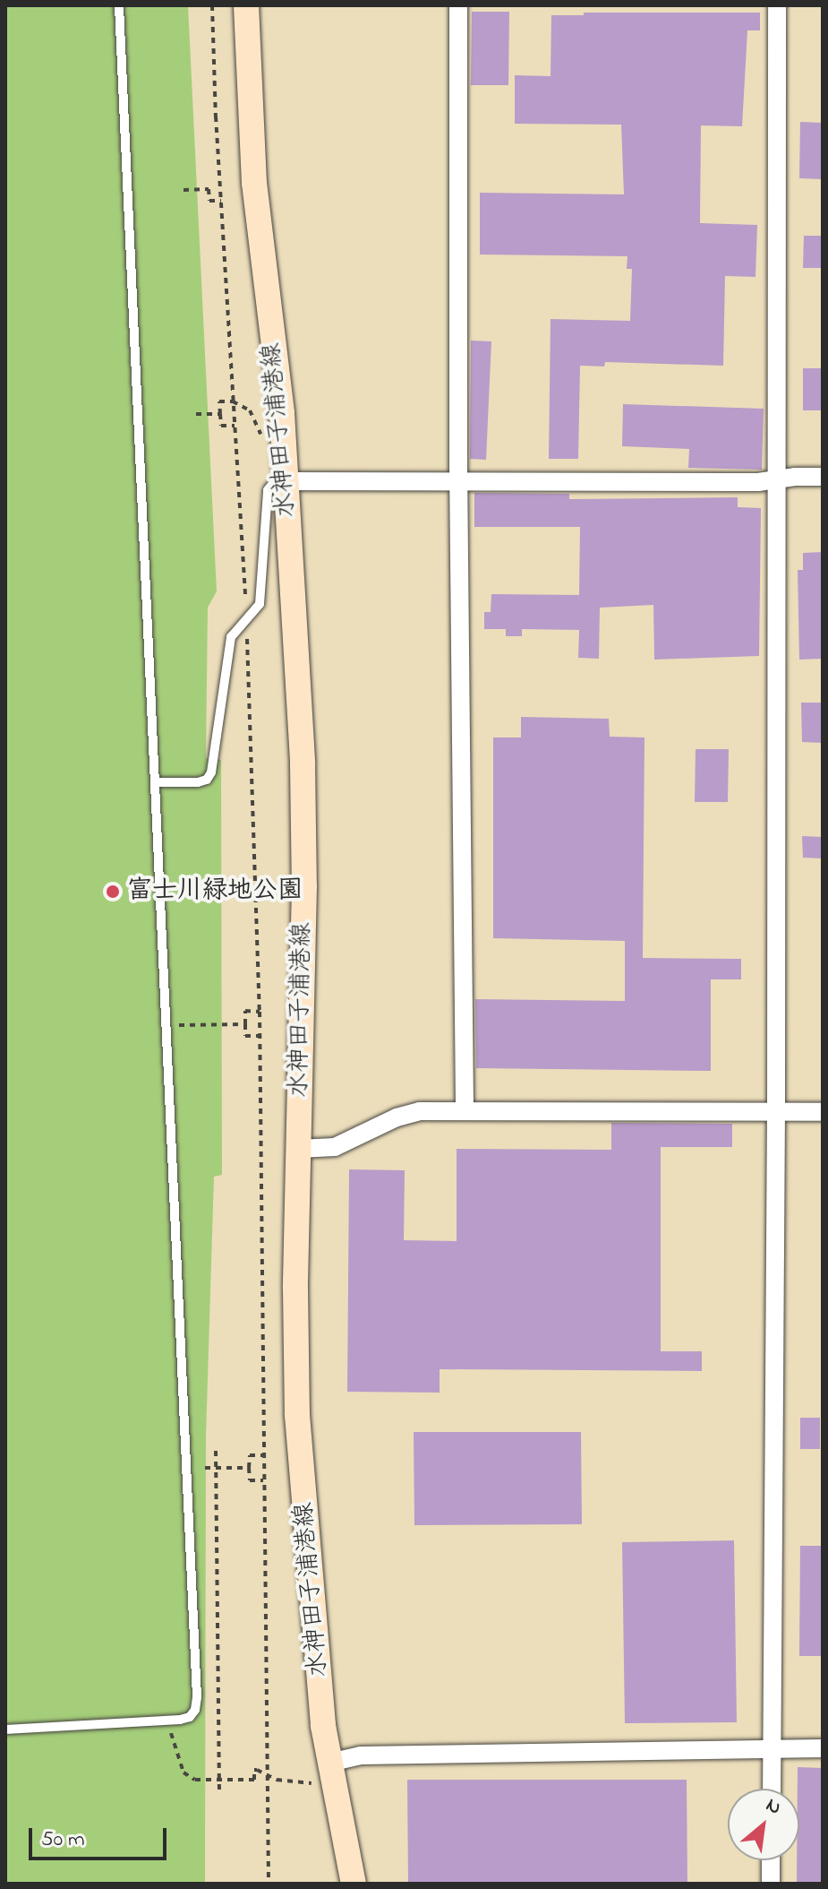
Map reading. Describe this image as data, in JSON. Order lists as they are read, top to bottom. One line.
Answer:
{"streets":{"main road":["水神田子浦港線"]},"places":["富士川緑地公園"],"scale_bar":"50 m","north":"top right"}
